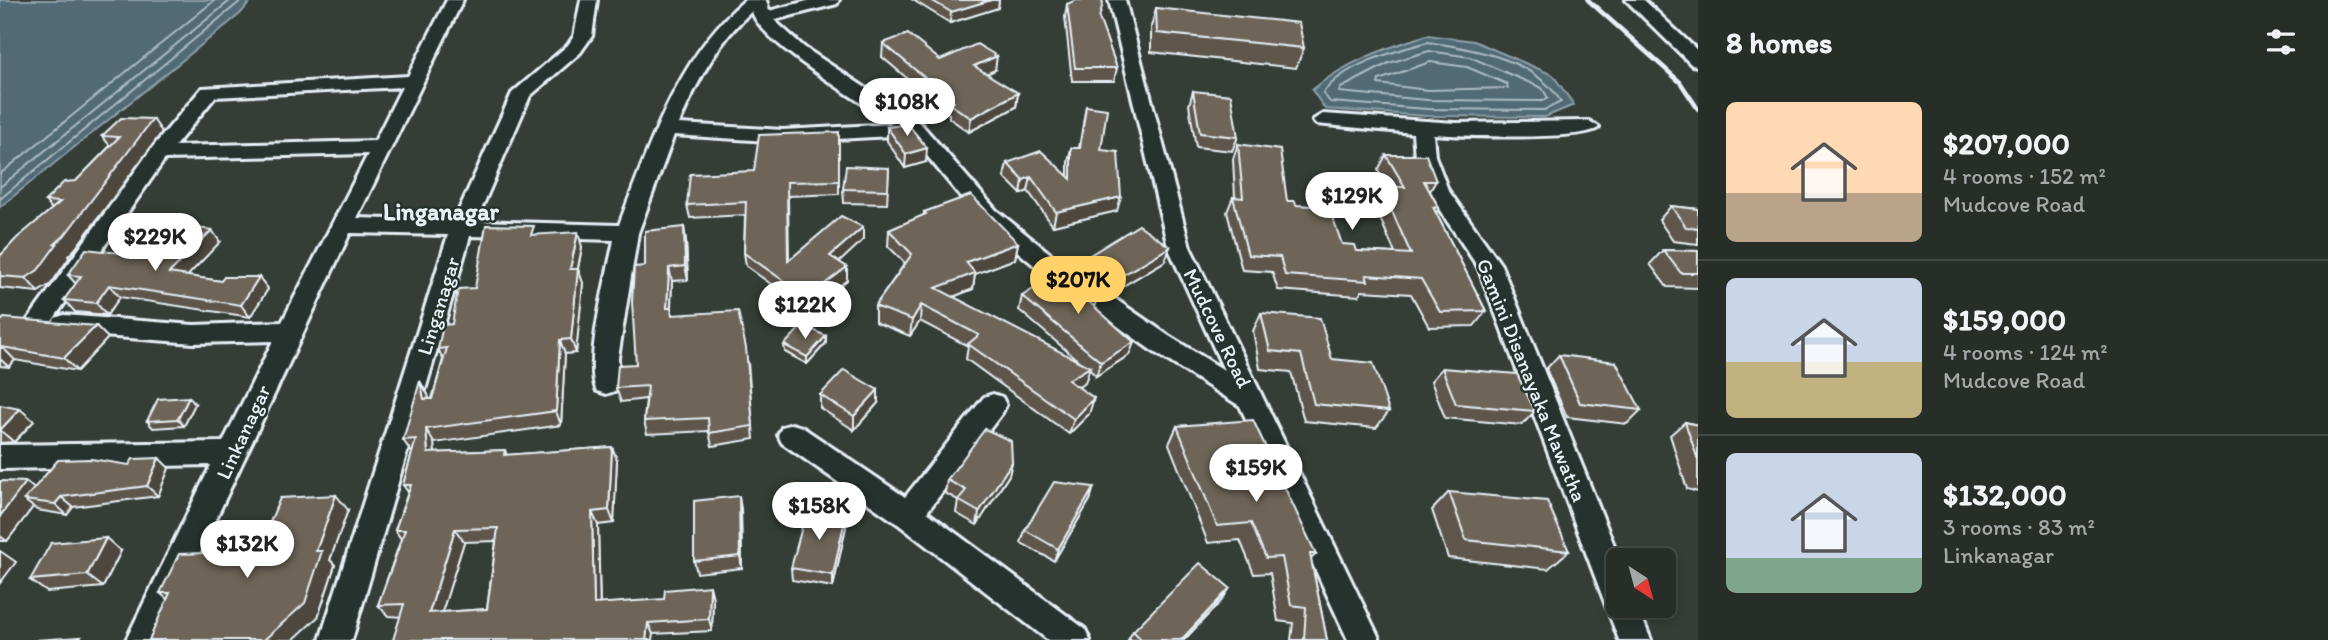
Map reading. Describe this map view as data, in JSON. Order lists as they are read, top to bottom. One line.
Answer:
{"streets":{"street":["Linganagar","Mudcove Road","Gamini Disanayaka Mawatha","Linkanagar"]},"districts":["Linganagar"],"north":"bottom right","page":{"heading":"8 homes","price":["$108K","$129K","$229K","$207K","$122K","$159K","$158K","$132K"],"list":[{"name":"$207,000","note":"4 rooms · 152 m² · Mudcove Road"},{"name":"$159,000","note":"4 rooms · 124 m² · Mudcove Road"},{"name":"$132,000","note":"3 rooms · 83 m² · Linkanagar"}]}}
